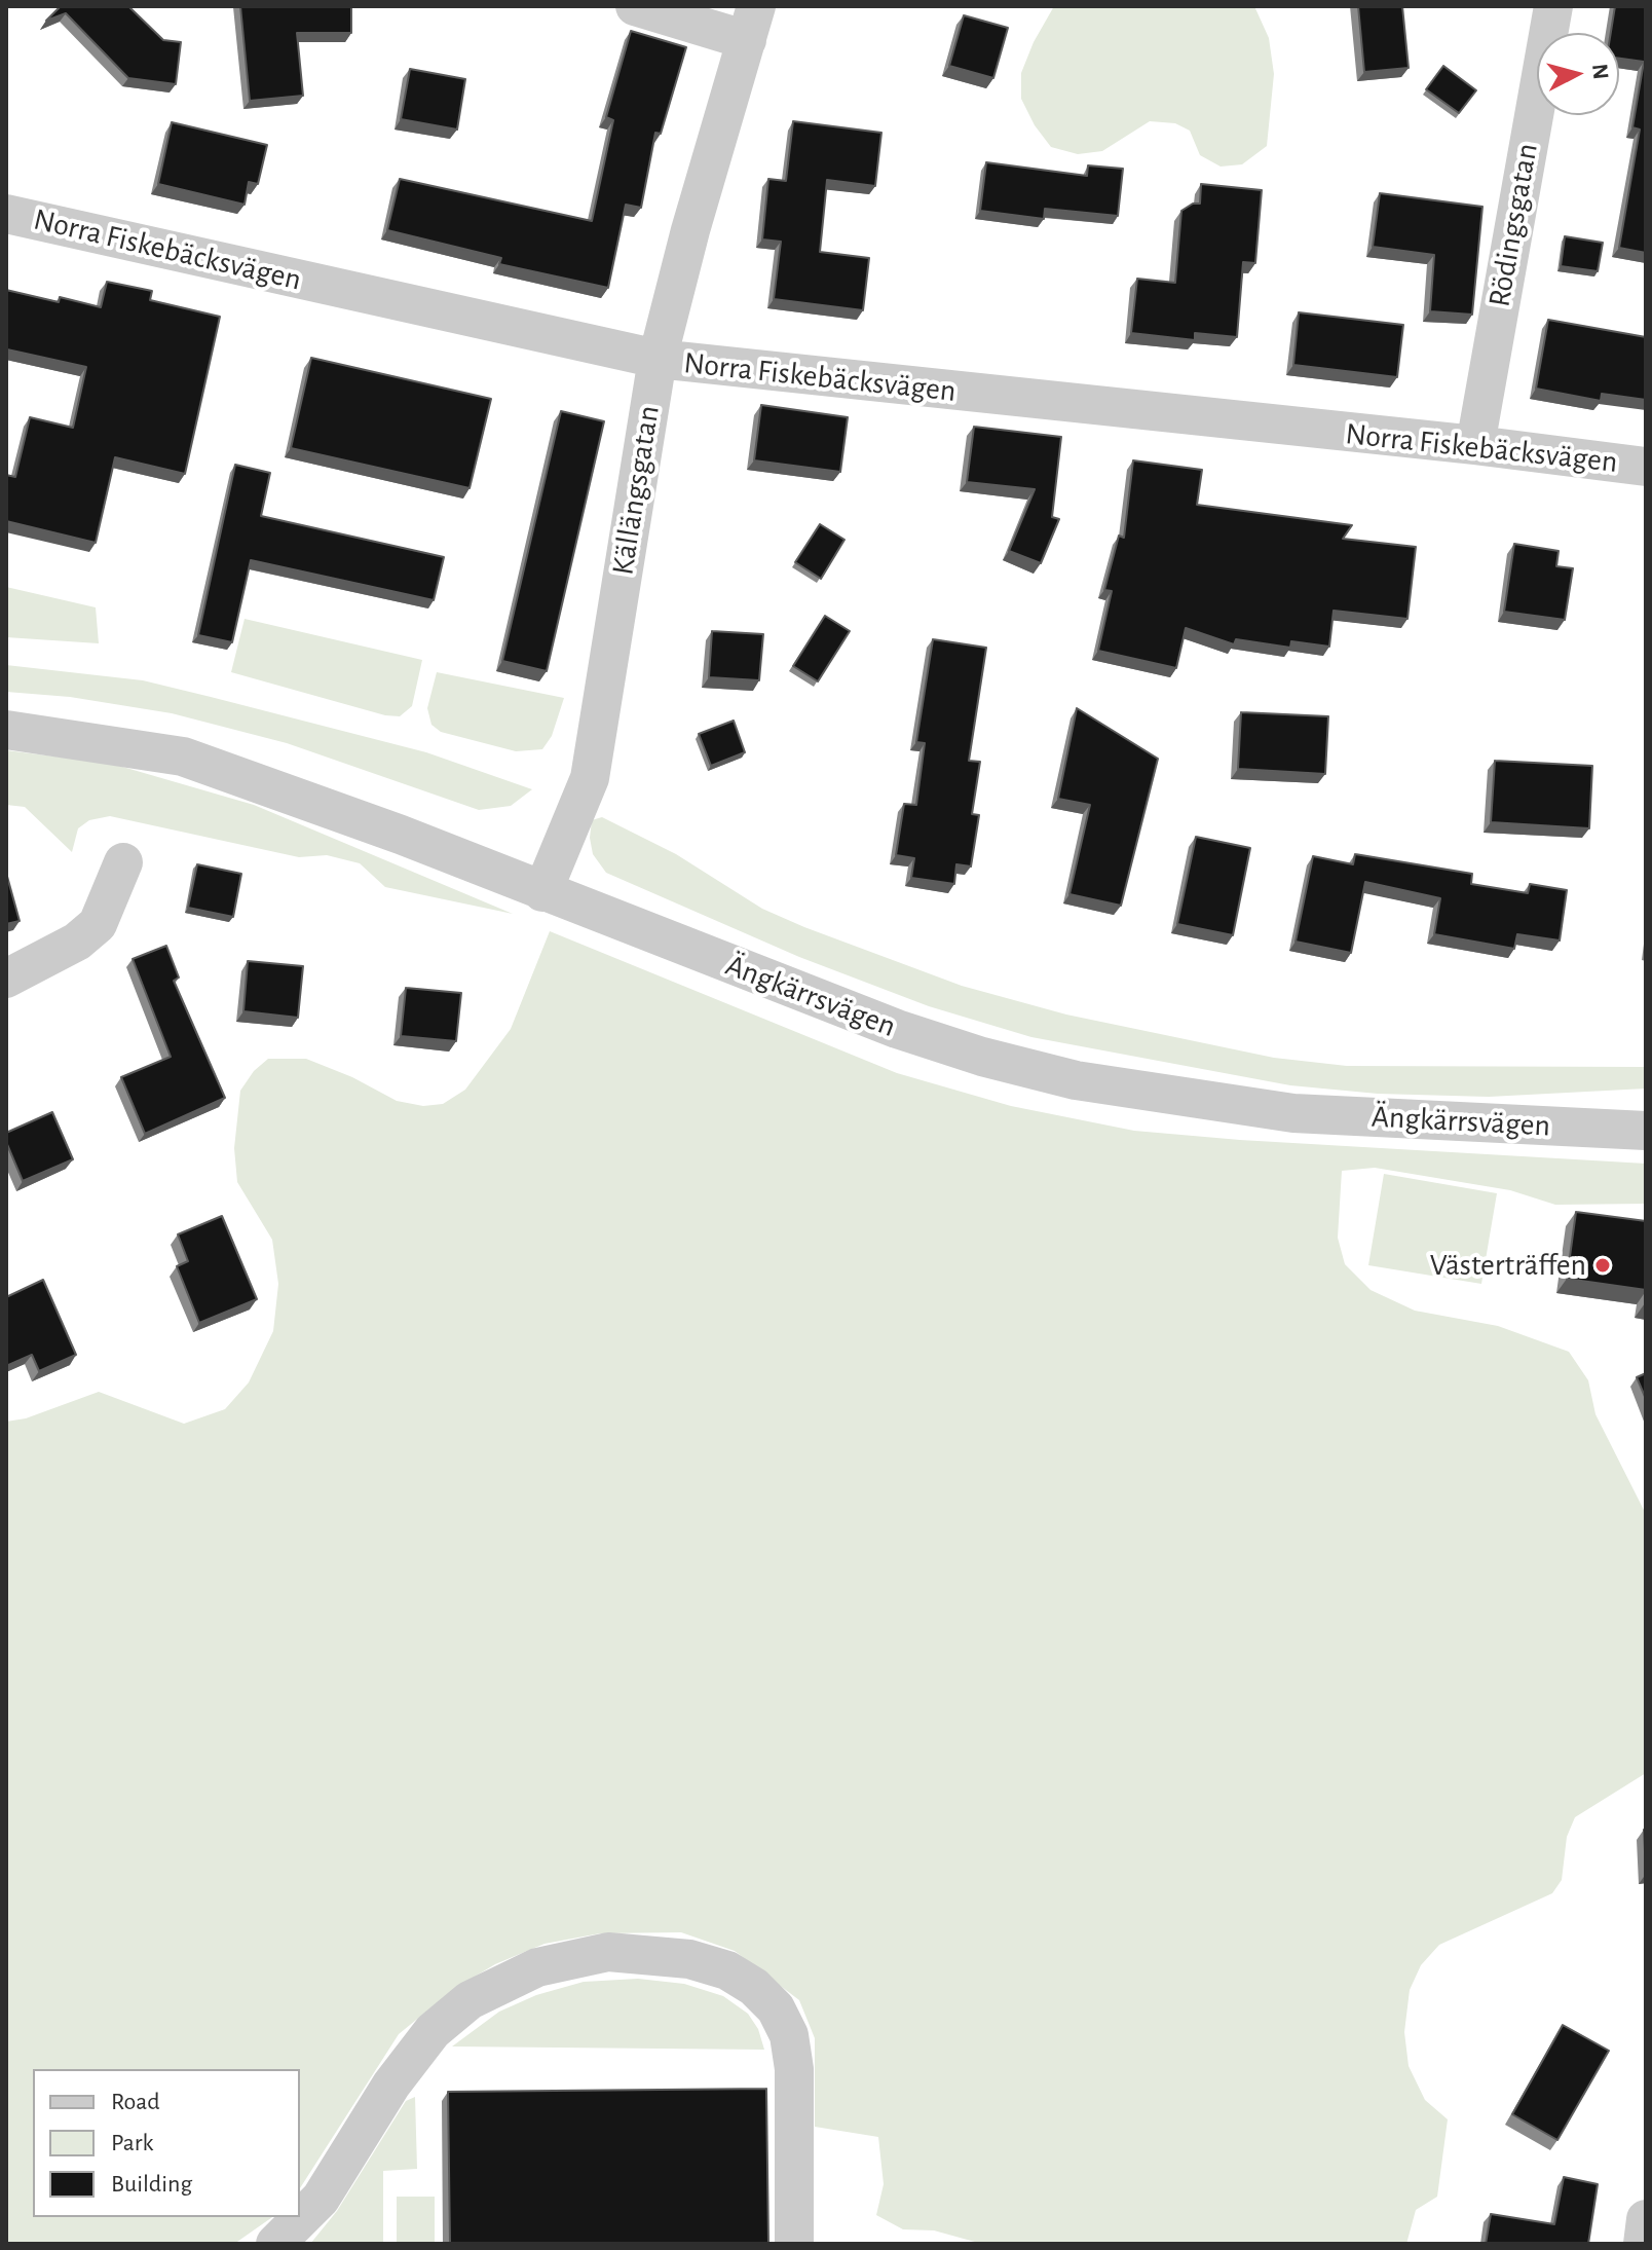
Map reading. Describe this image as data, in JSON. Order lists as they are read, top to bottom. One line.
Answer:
{"streets":{"street":["Rödingsgatan","Norra Fiskebäcksvägen","Källängsgatan","Ängkärrsvägen"]},"crossings":[["Rödingsgatan","Norra Fiskebäcksvägen"],["Norra Fiskebäcksvägen","Källängsgatan"],["Källängsgatan","Ängkärrsvägen"]],"places":["Västerträffen"],"legend":["Road","Park","Building"],"north":"right"}
